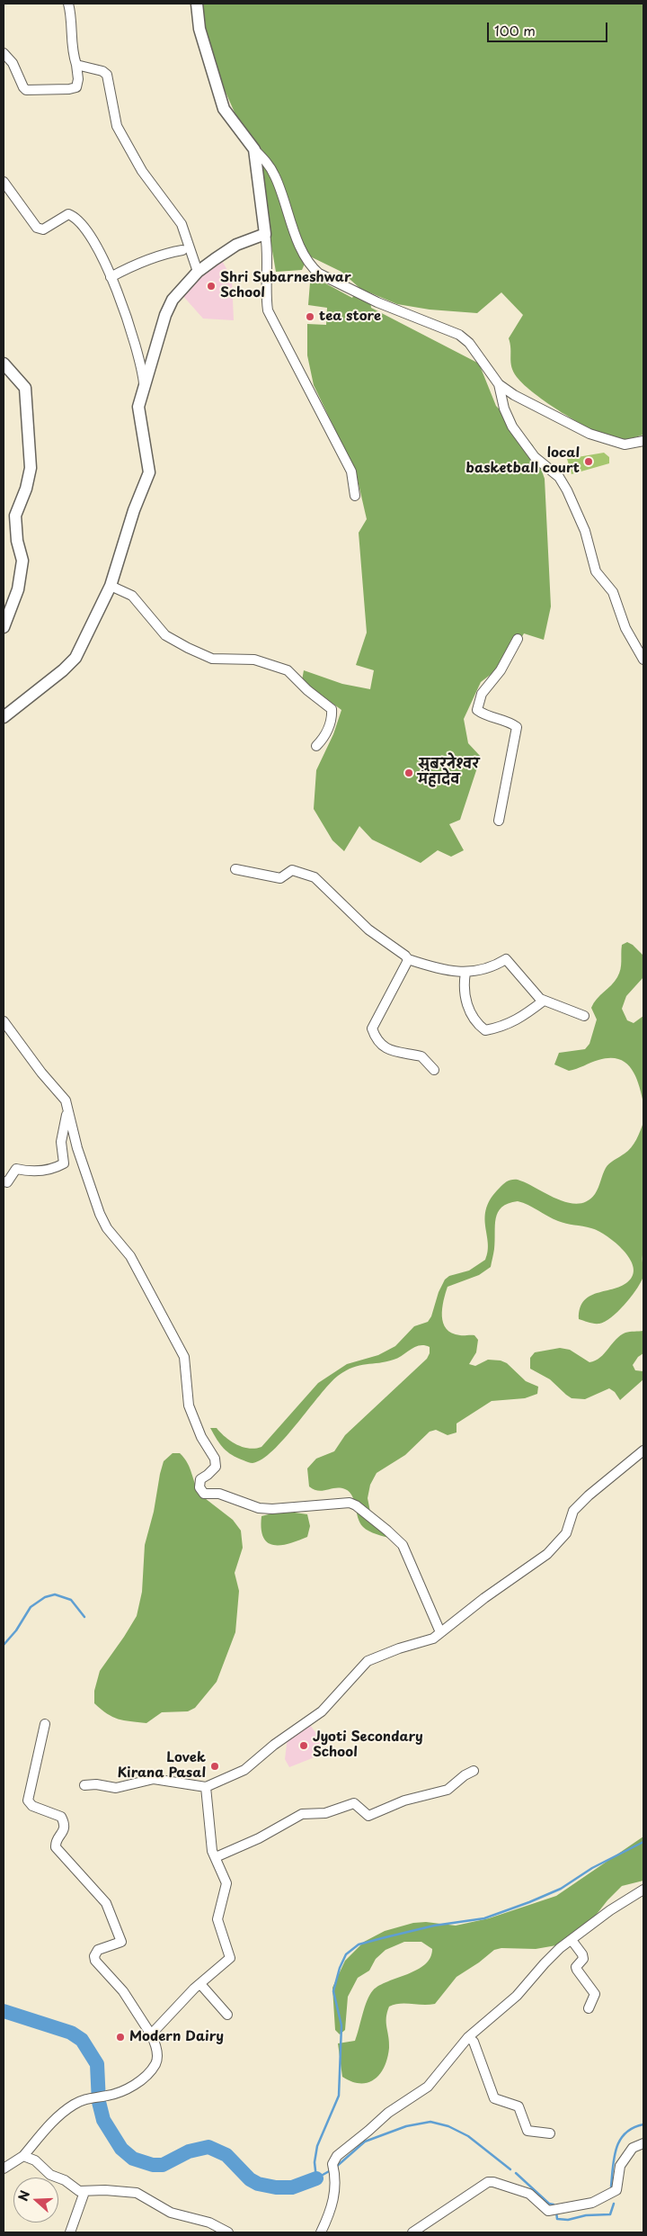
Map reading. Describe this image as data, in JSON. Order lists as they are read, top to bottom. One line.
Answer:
{"places":["Shri Subarneshwar School","tea store","local basketball court","सुबरनेश्वर महादेव","Jyoti Secondary School","Lovek Kirana Pasal","Modern Dairy"],"scale_bar":"100 m","north":"left"}
